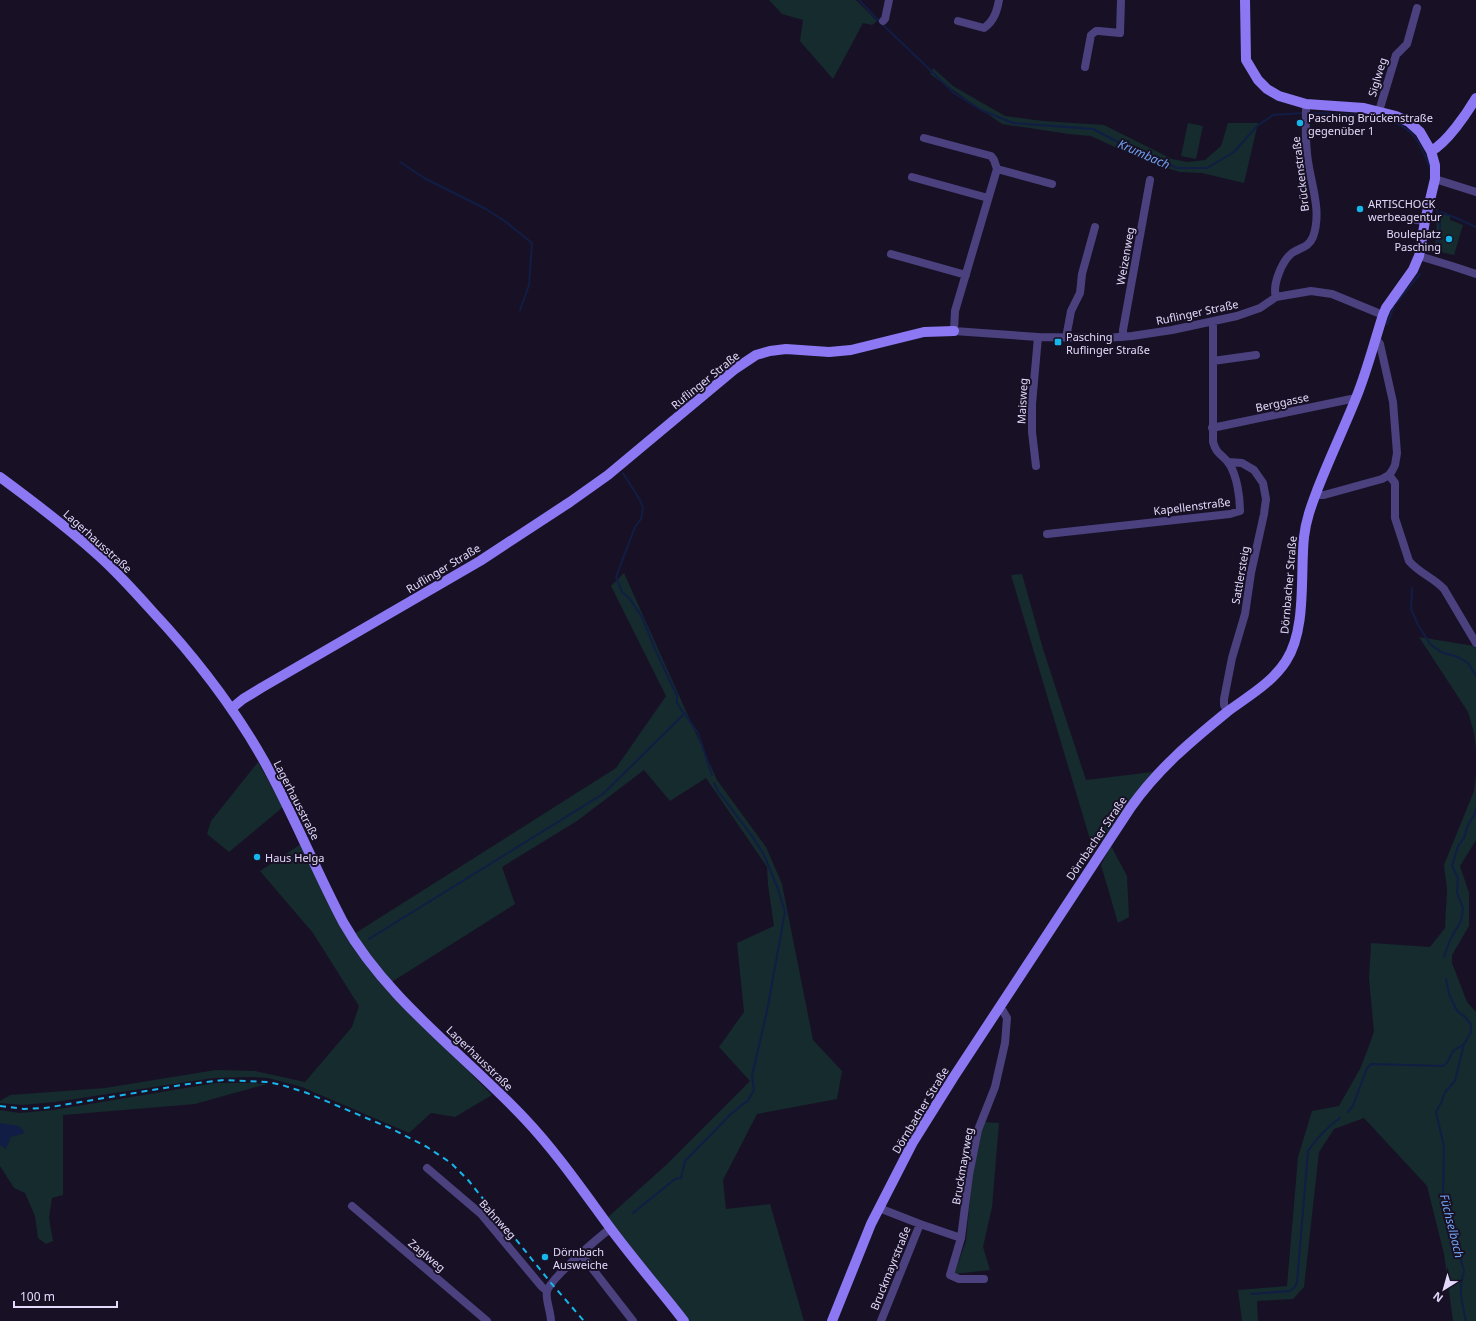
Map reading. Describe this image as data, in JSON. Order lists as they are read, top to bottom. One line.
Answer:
{"streets":{"street":["Siglweg","Brückenstraße","Weizenweg","Ruflinger Straße","Maisweg","Berggasse","Kapellenstraße","Lagerhausstraße","Sattlersteig","Dörnbacher Straße","Bruckmayrweg","Bahnweg","Zaglweg","Bruckmayrstraße"]},"crossings":[["Siglweg","Dörnbacher Straße"],["Brückenstraße","Ruflinger Straße"],["Brückenstraße","Dörnbacher Straße"],["Weizenweg","Ruflinger Straße"],["Ruflinger Straße","Maisweg"],["Ruflinger Straße","Kapellenstraße"],["Ruflinger Straße","Lagerhausstraße"],["Ruflinger Straße","Dörnbacher Straße"],["Berggasse","Kapellenstraße"],["Berggasse","Dörnbacher Straße"],["Kapellenstraße","Sattlersteig"],["Sattlersteig","Dörnbacher Straße"],["Dörnbacher Straße","Bruckmayrweg"],["Dörnbacher Straße","Bruckmayrstraße"],["Bruckmayrweg","Bruckmayrstraße"]],"water":["Krumbach","Füchselbach"],"places":{"other":["Pasching Brückenstraße gegenüber 1","ARTISCHOCK werbeagentur","Bouleplatz Pasching","Haus Helga","Dörnbach Ausweiche"],"transit":["Pasching Ruflinger Straße"]},"scale_bar":"100 m","north":"bottom left"}
